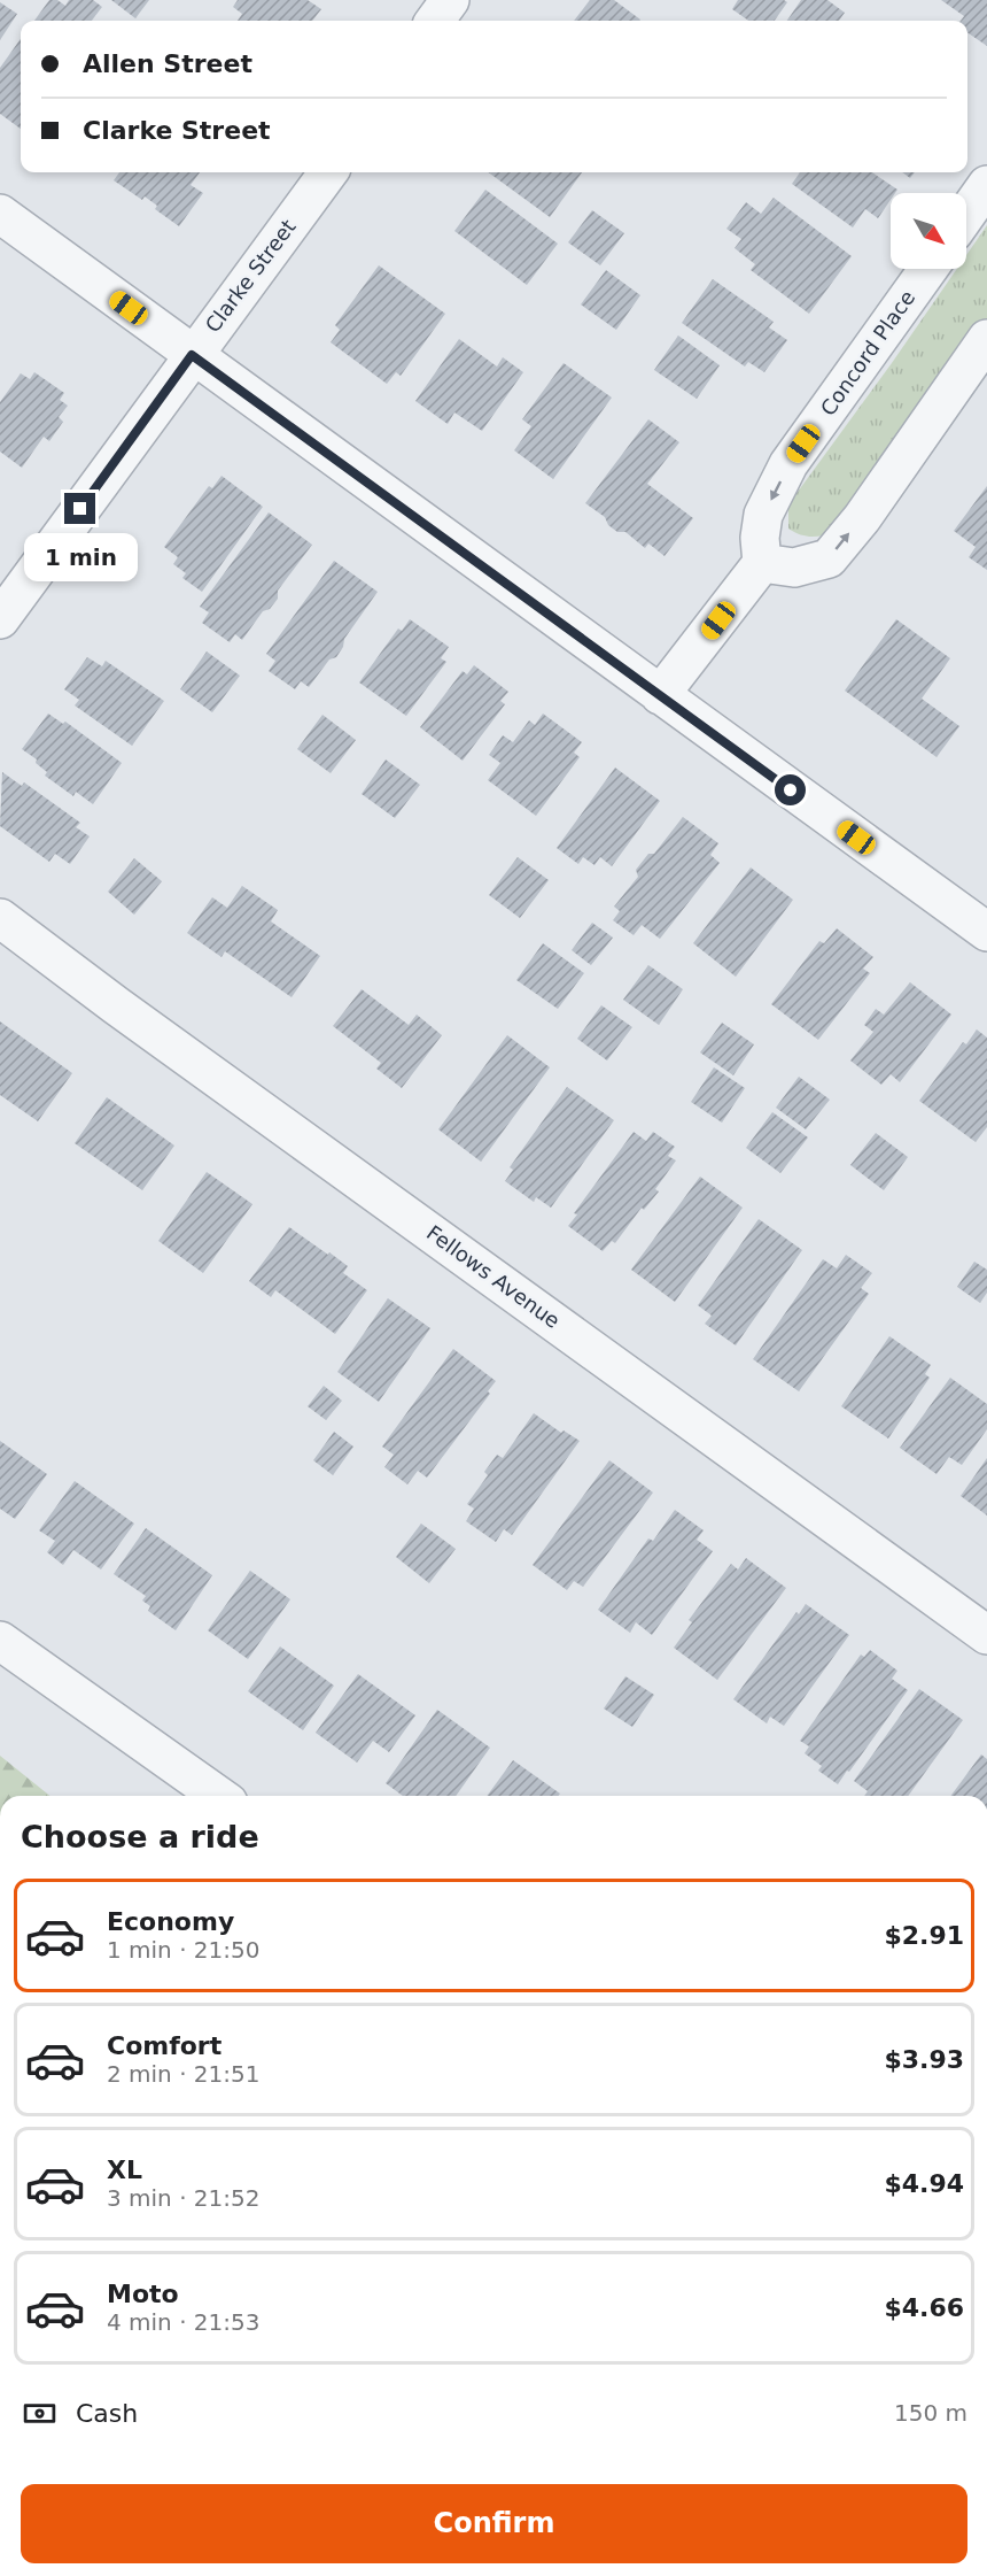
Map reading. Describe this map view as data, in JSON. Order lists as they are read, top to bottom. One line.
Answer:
{"streets":{"street":["Clarke Street","Concord Place","Fellows Avenue"]},"north":"bottom right","page":{"banner":["Allen Street","Clarke Street"],"bubble":"1 min","heading":"Choose a ride","list":[{"name":"Economy","note":"1 min · 21:50","value":"$2.91"},{"name":"Comfort","note":"2 min · 21:51","value":"$3.93"},{"name":"XL","note":"3 min · 21:52","value":"$4.94"},{"name":"Moto","note":"4 min · 21:53","value":"$4.66"}],"pay":["Cash","150 m"],"buttons":"Confirm"}}
